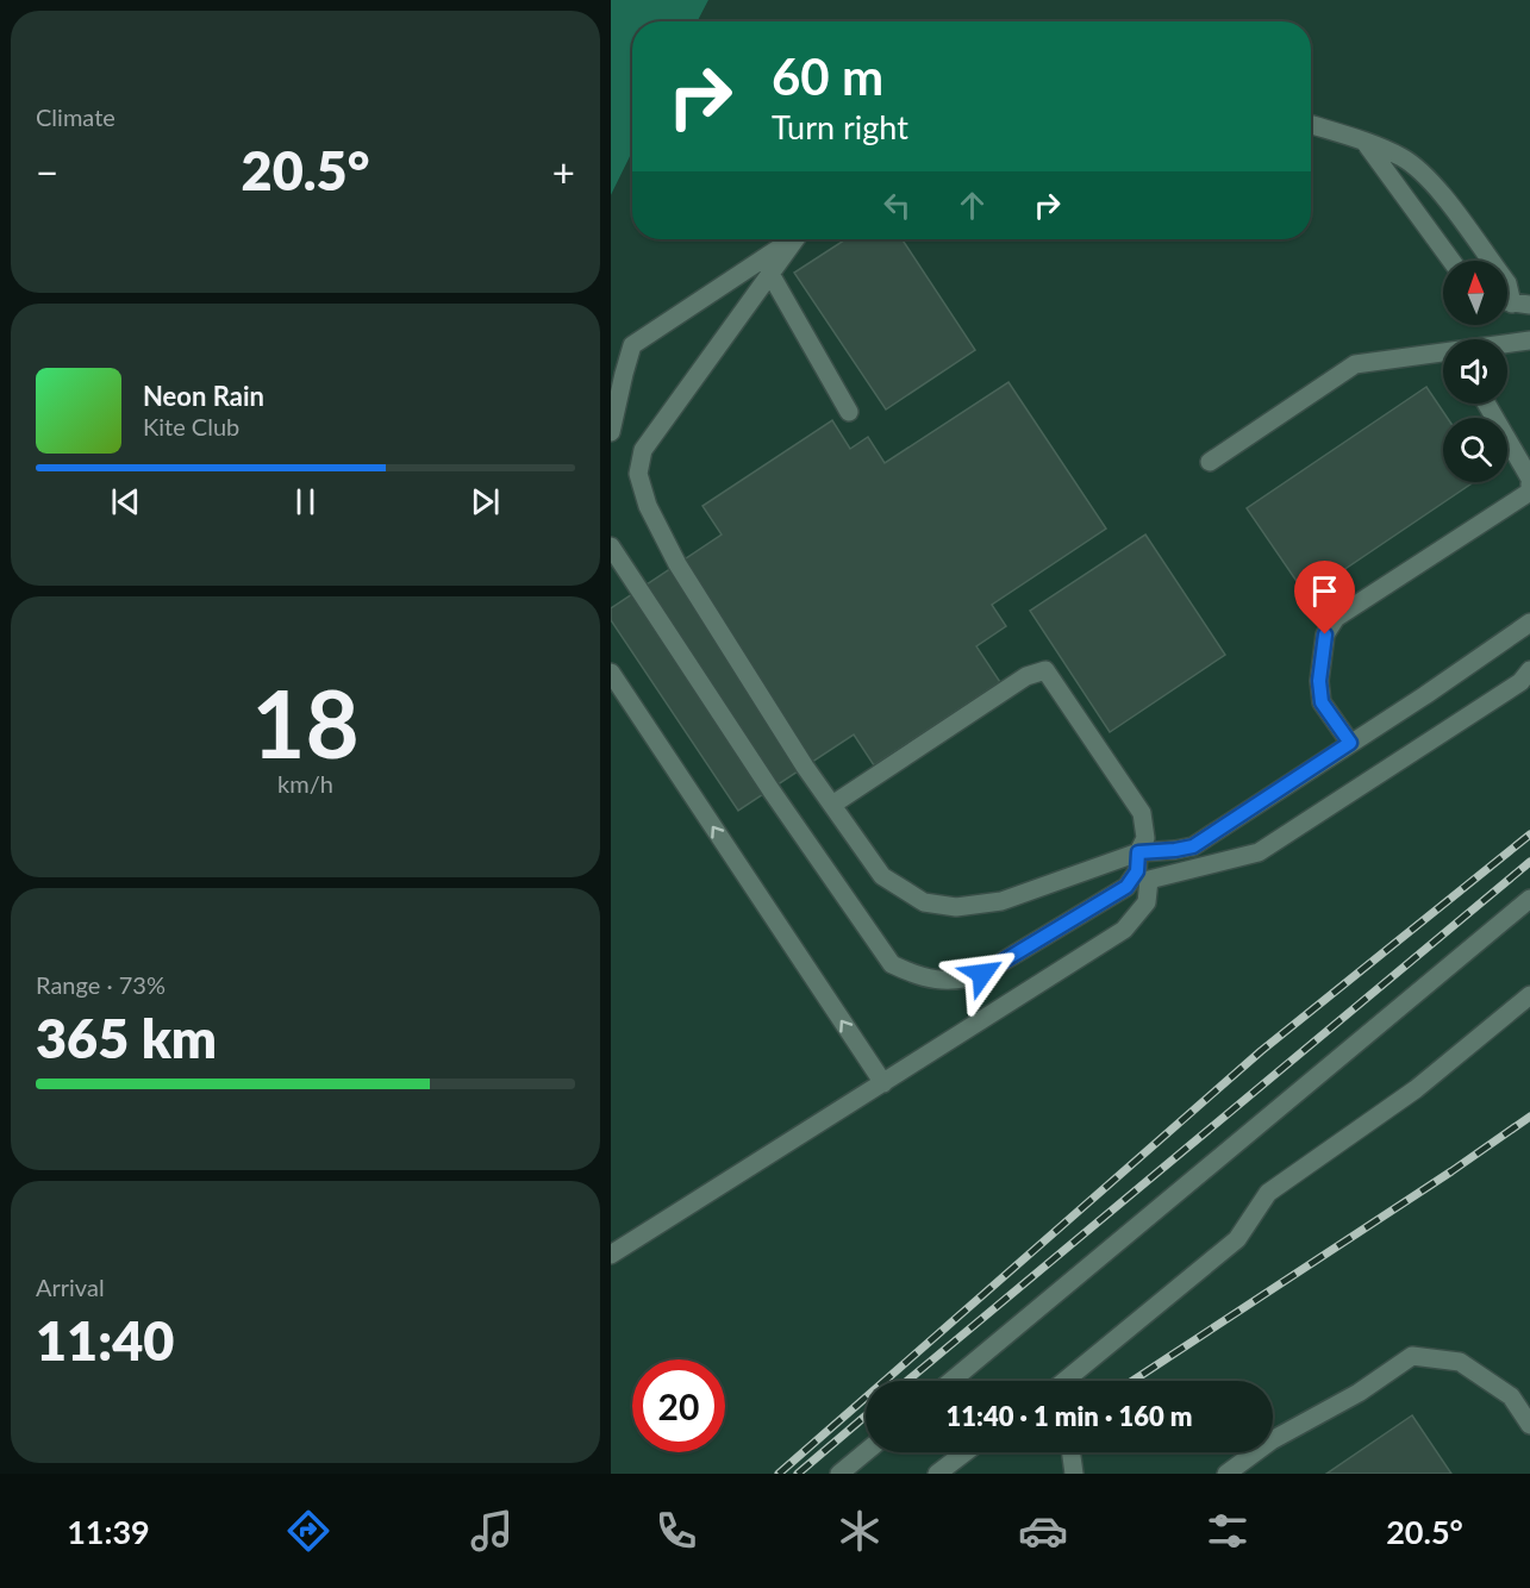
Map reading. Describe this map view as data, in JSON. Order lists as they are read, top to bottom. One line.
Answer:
{"north":"top","page":{"tile":["Climate",["18","km/h"],["Range · 73%","365 km"],["Arrival","11:40"]],"turn":["60 m","Turn right"],"heat":["−","20.5°","+"],"song":["Neon Rain","Kite Club"],"limit":"20","trip":"11:40 · 1 min · 160 m","tabs":["11:39","20.5°"]}}
